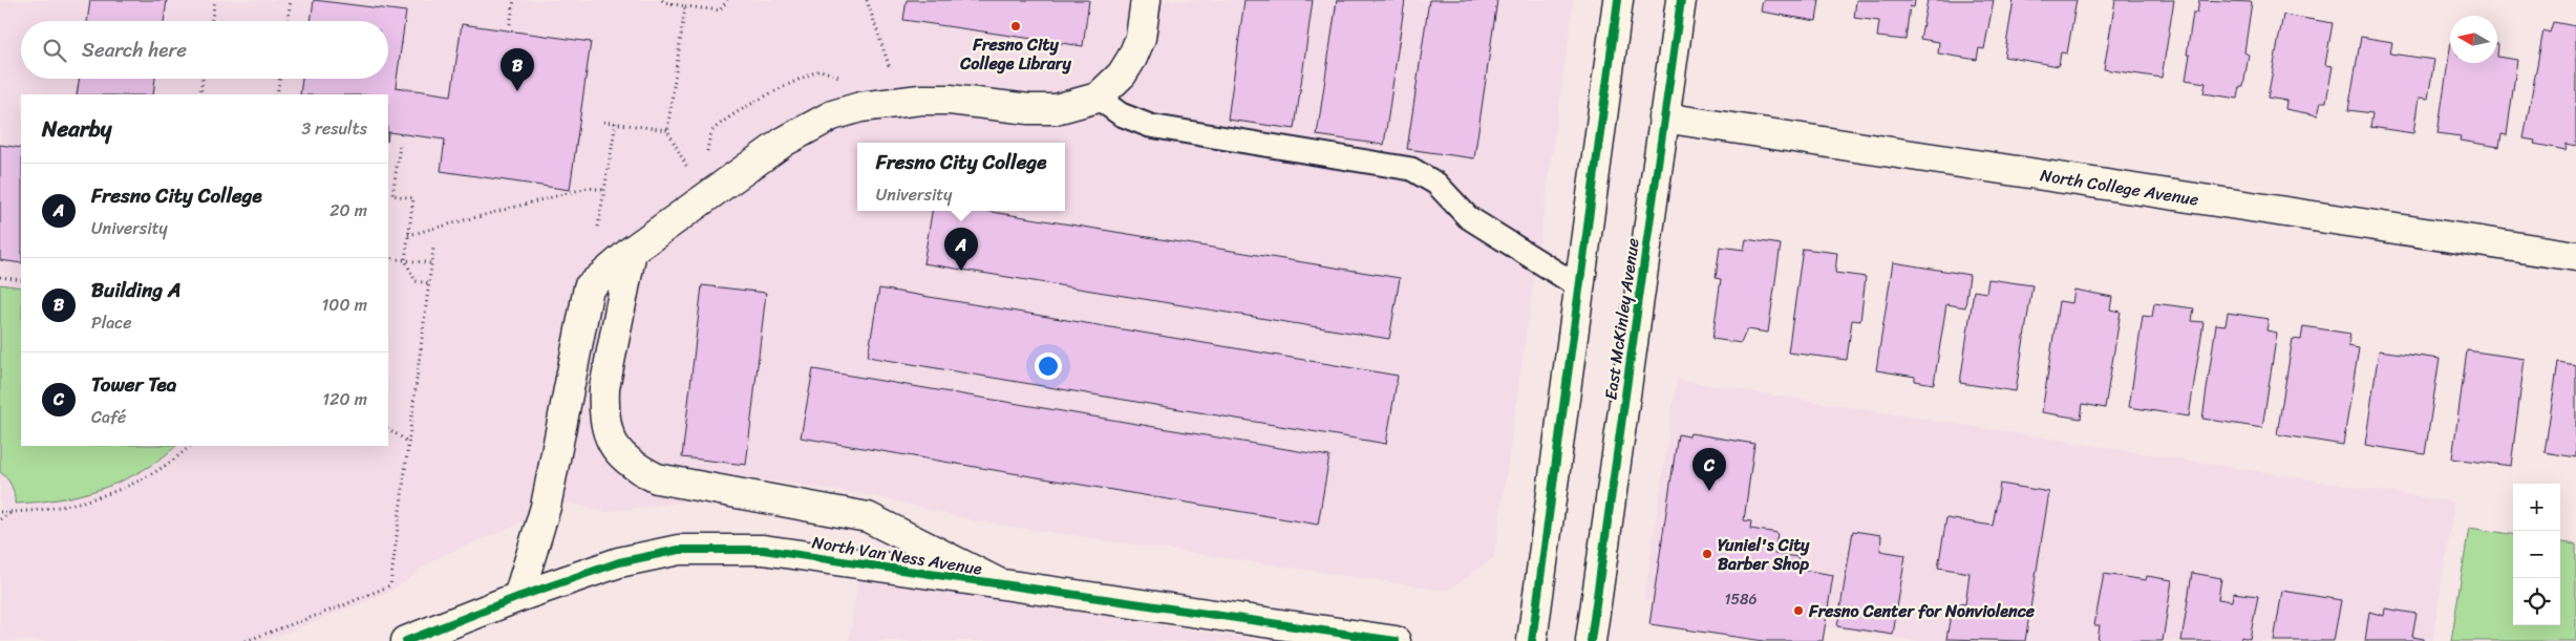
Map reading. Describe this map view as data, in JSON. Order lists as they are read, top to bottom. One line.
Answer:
{"streets":{"street":["North College Avenue","East McKinley Avenue","North Van Ness Avenue"]},"crossings":[["North College Avenue","East McKinley Avenue"]],"places":["Fresno City College Library","Yuniel's City Barber Shop","Fresno Center for Nonviolence"],"house_numbers":["1586"],"north":"left","page":{"search":"Search here","pins":["B","A","C"],"heading":["Nearby","3 results"],"popup":["Fresno City College","University"],"list":[{"mark":"A","name":"Fresno City College","note":"University","value":"20 m"},{"mark":"B","name":"Building A","note":"Place","value":"100 m"},{"mark":"C","name":"Tower Tea","note":"Café","value":"120 m"}],"map_buttons":["+","−"]}}
